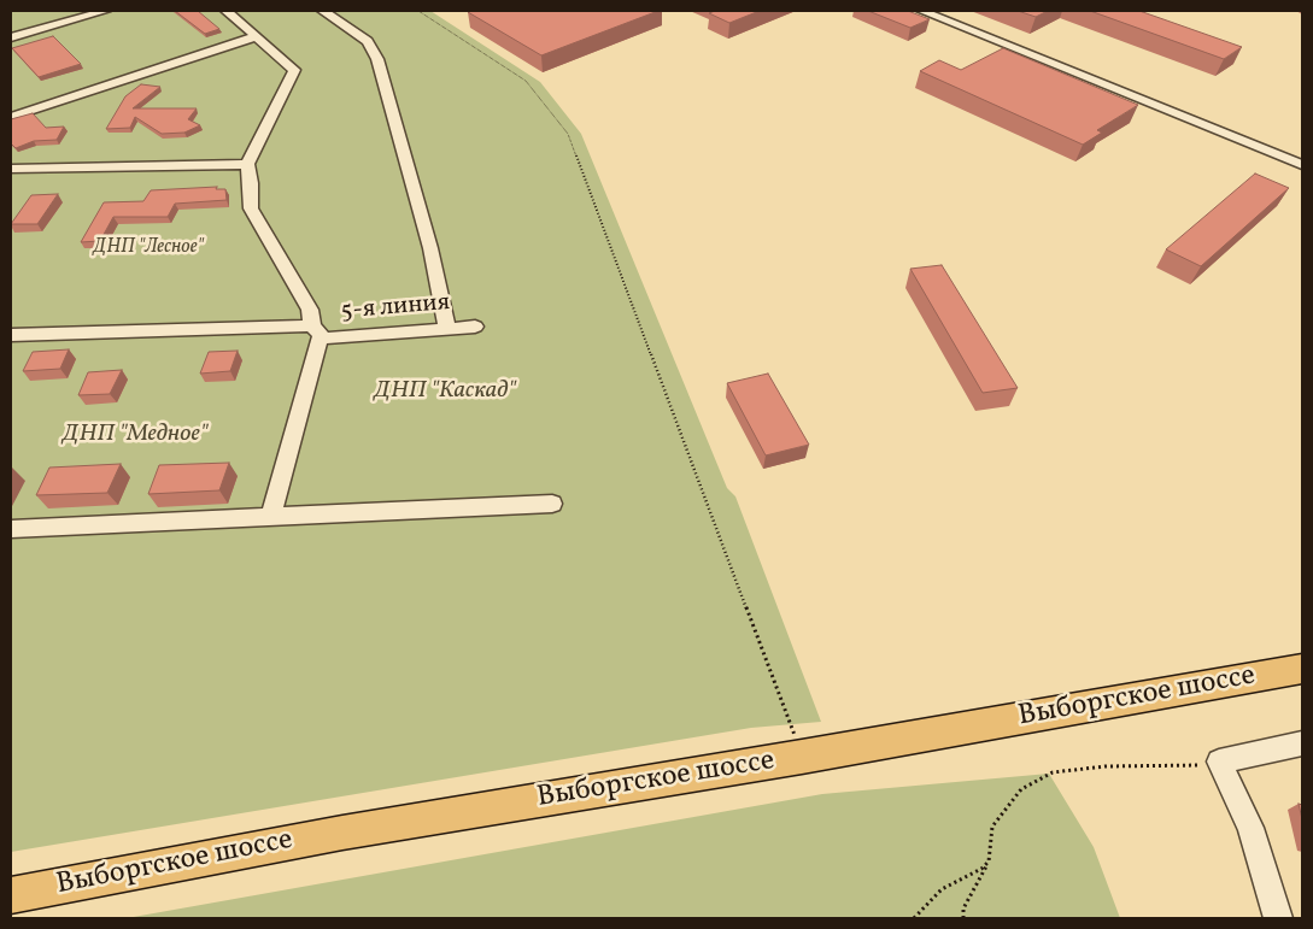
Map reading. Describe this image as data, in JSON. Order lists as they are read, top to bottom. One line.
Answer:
{"streets":{"main road":["Выборгское шоссе"],"street":["5-я линия"]},"parks":["ДНП \"Лесное\"","ДНП \"Каскад\"","ДНП \"Медное\""]}
